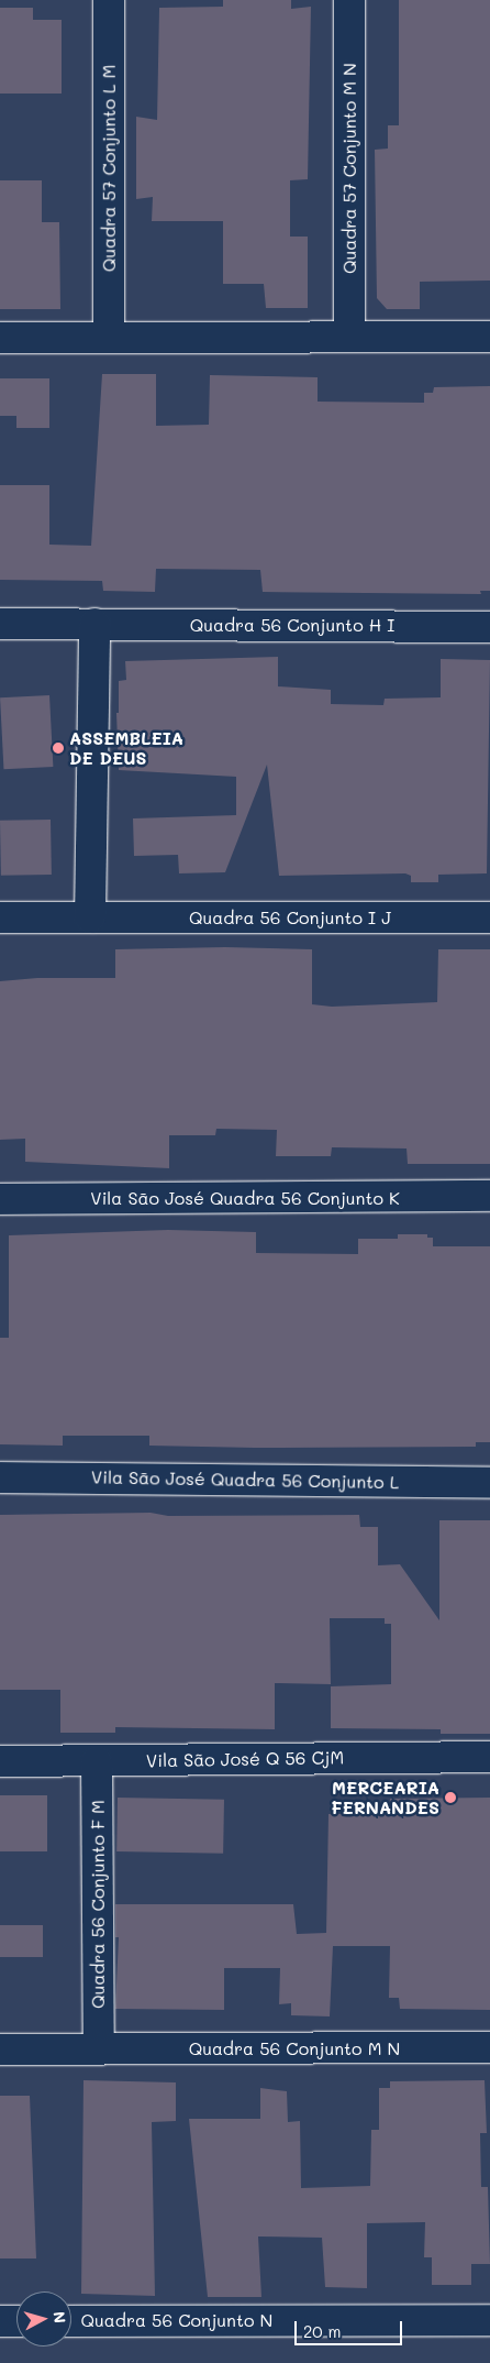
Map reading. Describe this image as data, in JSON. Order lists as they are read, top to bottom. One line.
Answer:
{"streets":{"street":["Quadra 57 Conjunto L M","Quadra 57 Conjunto M N","Quadra 56 Conjunto H I","Quadra 56 Conjunto I J","Vila São José Quadra 56 Conjunto K","Vila São José Quadra 56 Conjunto L","Vila São José Q 56 CjM","Quadra 56 Conjunto F M","Quadra 56 Conjunto M N","Quadra 56 Conjunto N"]},"crossings":[["Vila São José Q 56 CjM","Quadra 56 Conjunto F M"],["Quadra 56 Conjunto F M","Quadra 56 Conjunto M N"]],"places":["ASSEMBLEIA DE DEUS","MERCEARIA FERNANDES"],"scale_bar":"20 m","north":"right"}
